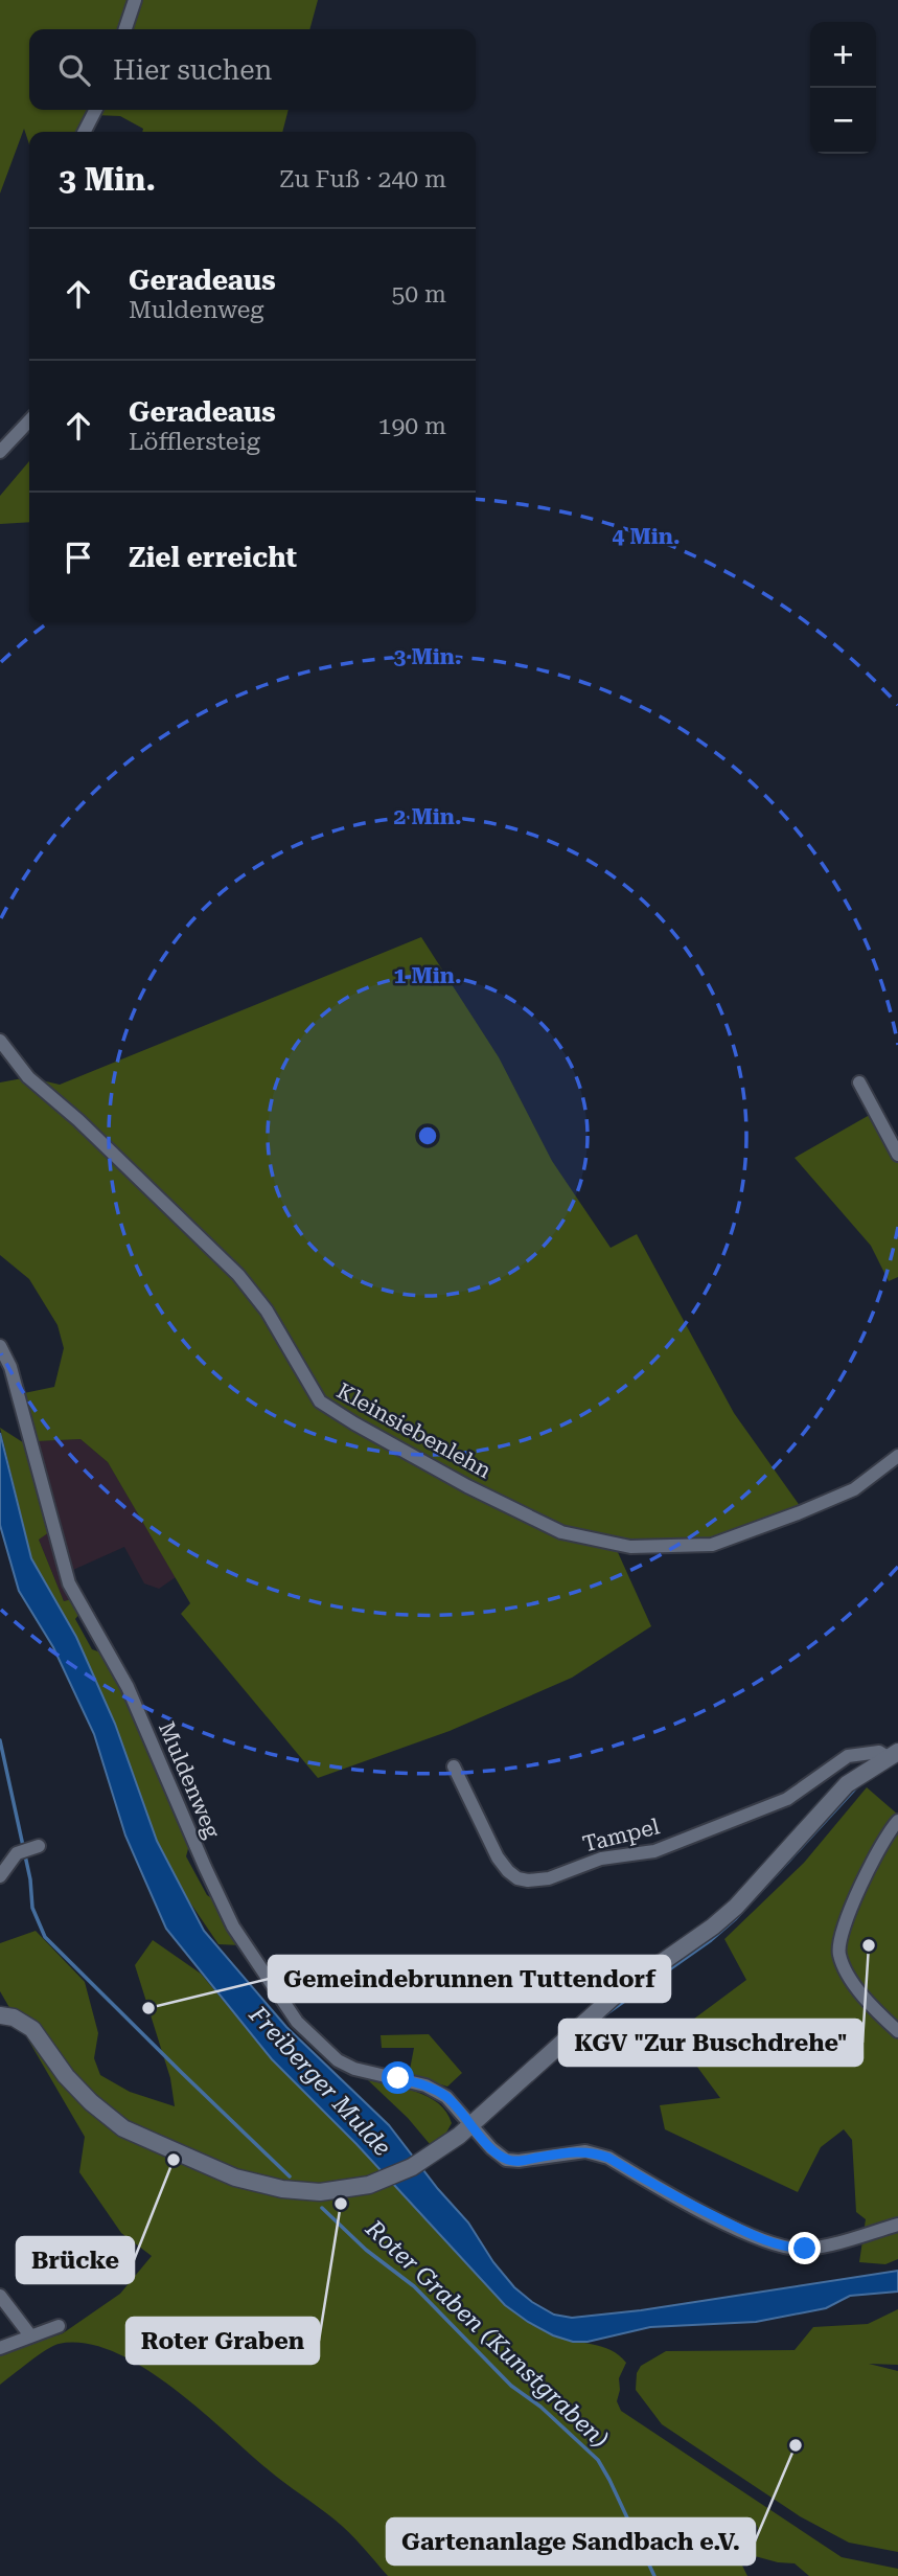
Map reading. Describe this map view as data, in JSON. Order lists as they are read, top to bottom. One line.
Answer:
{"streets":{"street":["Kleinsiebenlehn","Muldenweg","Tampel"]},"water":["Freiberger Mulde","Roter Graben (Kunstgraben)"],"places":["KGV \"Zur Buschdrehe\"","Gemeindebrunnen Tuttendorf","Brücke","Roter Graben","Gartenanlage Sandbach e.V."],"page":{"map_buttons":["+","−"],"search":"Hier suchen","heading":["3 Min.","Zu Fuß · 240 m"],"list":[["Geradeaus","Muldenweg","50 m"],["Geradeaus","Löfflersteig","190 m"],"Ziel erreicht"]},"rings":["4 Min.","3 Min.","2 Min.","1 Min."]}
